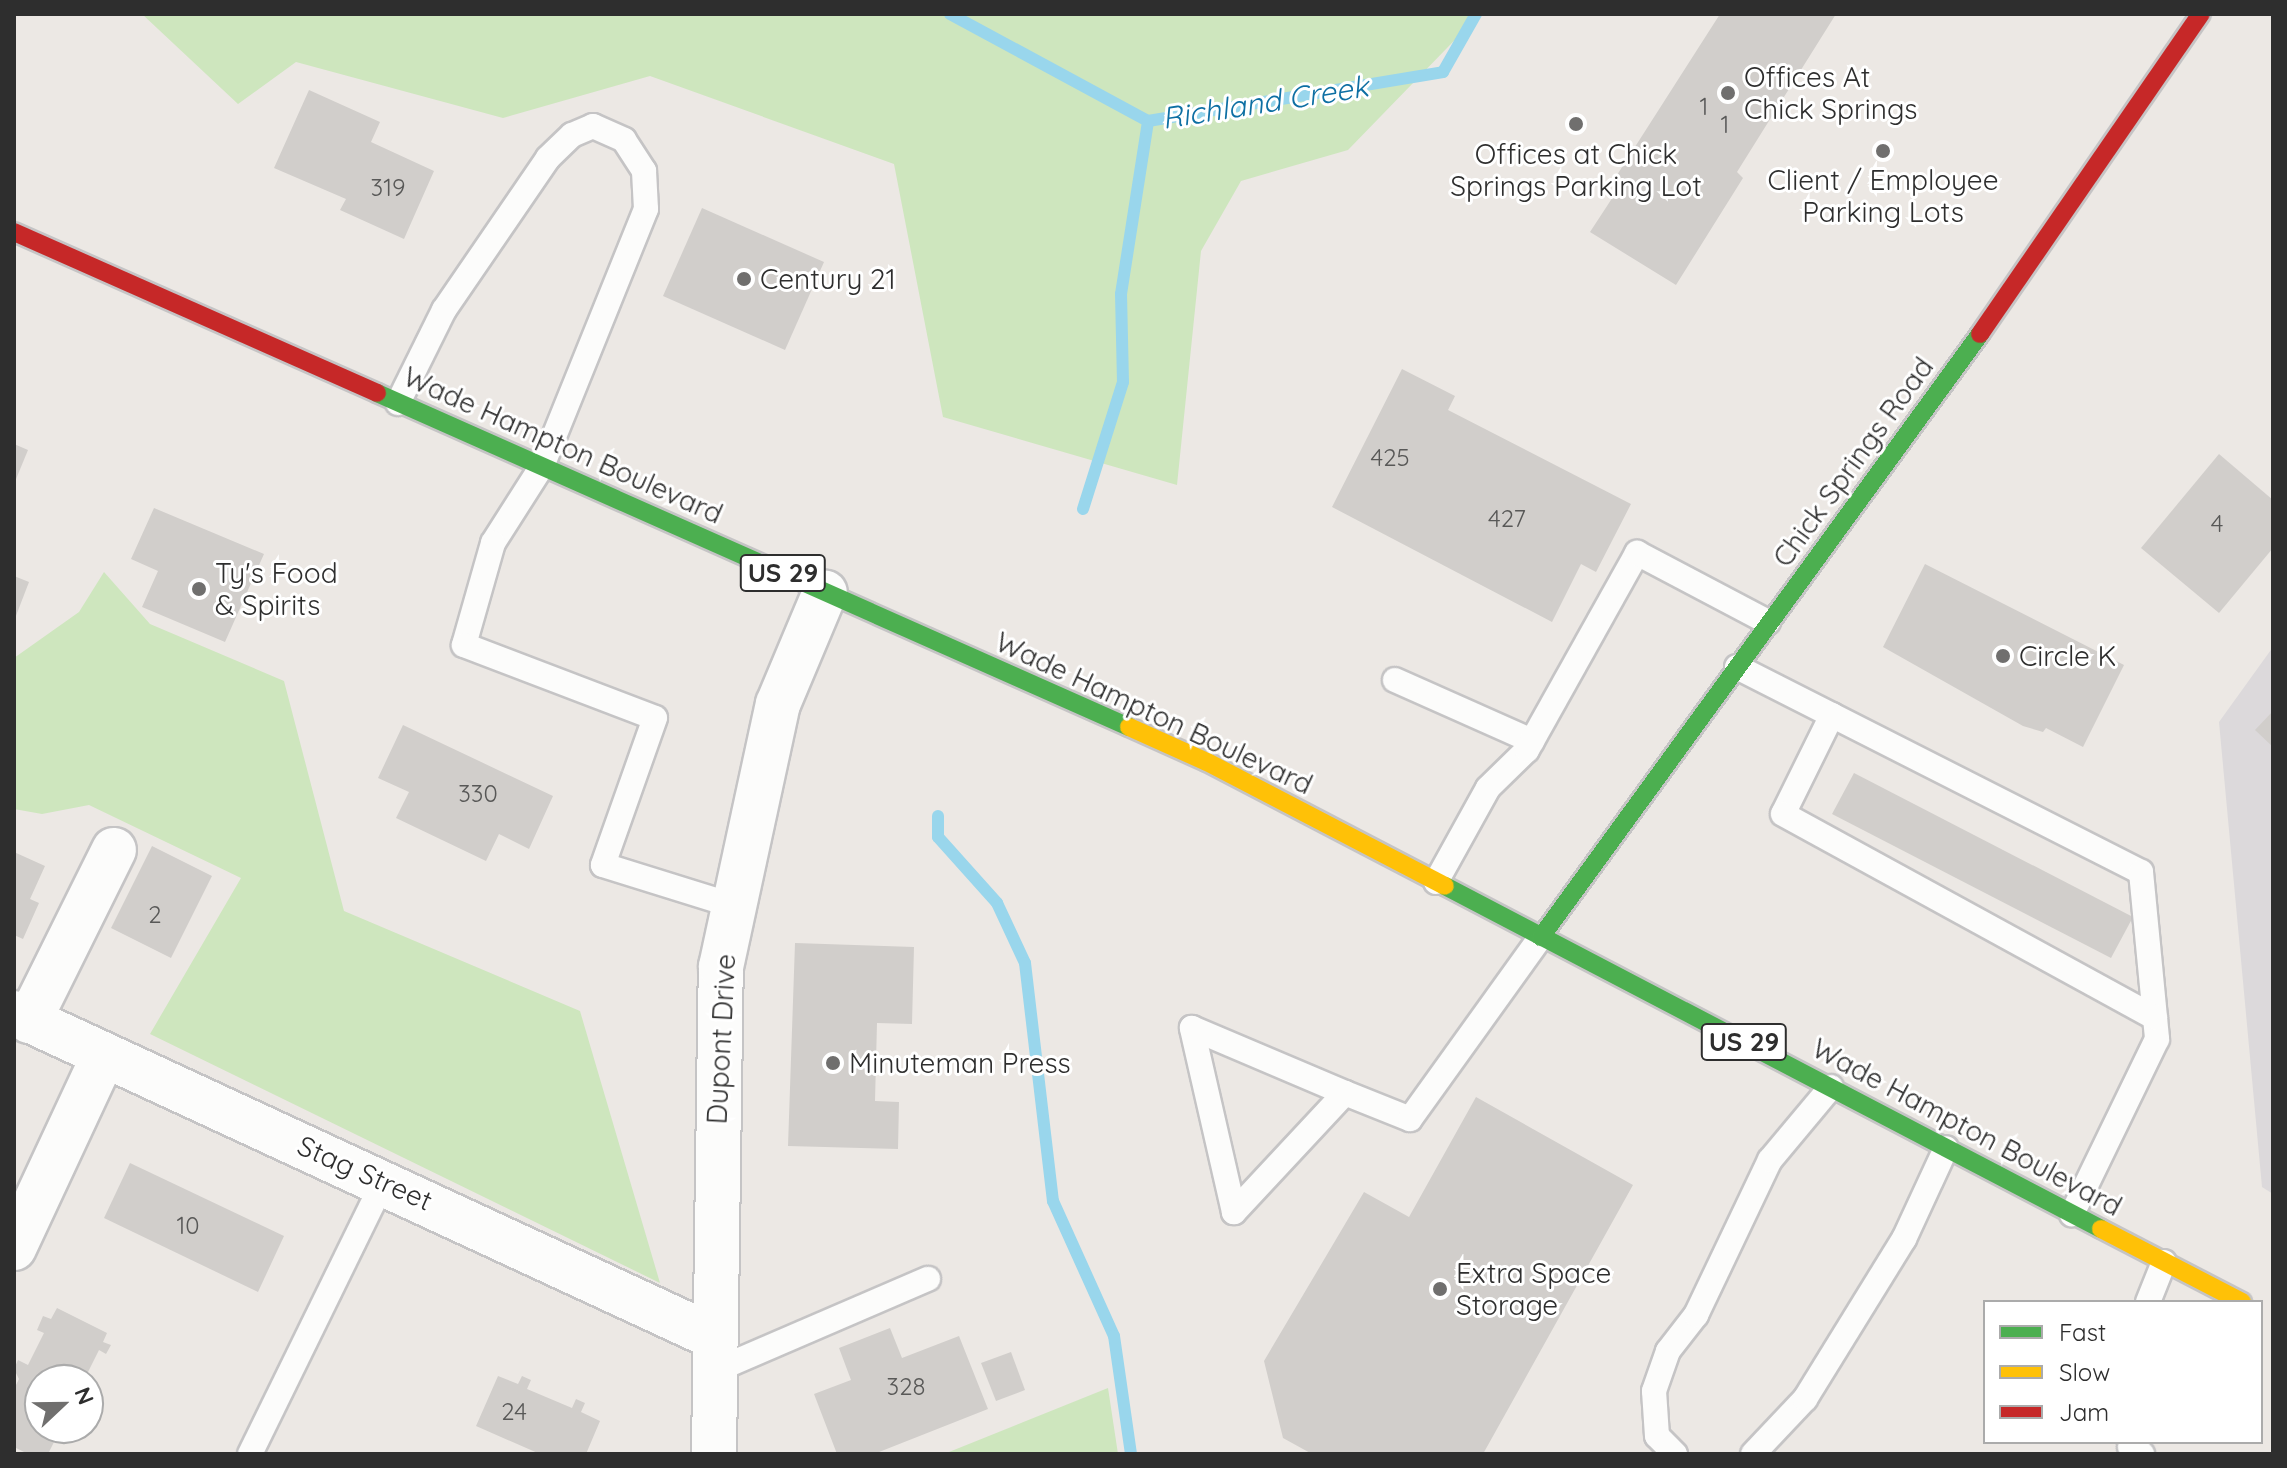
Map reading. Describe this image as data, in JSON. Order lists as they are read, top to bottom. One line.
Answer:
{"streets":{"main road":["Wade Hampton Boulevard","Chick Springs Road","US 29"],"street":["Dupont Drive","Stag Street"]},"crossings":[["Wade Hampton Boulevard","Chick Springs Road"],["Wade Hampton Boulevard","Dupont Drive"],["Dupont Drive","Stag Street"]],"water":["Richland Creek"],"places":["Offices At Chick Springs","Offices at Chick Springs Parking Lot","Client / Employee Parking Lots","Century 21","Ty's Food & Spirits","Circle K","Minuteman Press","Extra Space Storage"],"house_numbers":["1","1","319","425","427","4","330","2","10","328","24"],"legend":["Fast","Slow","Jam"],"north":"right"}
